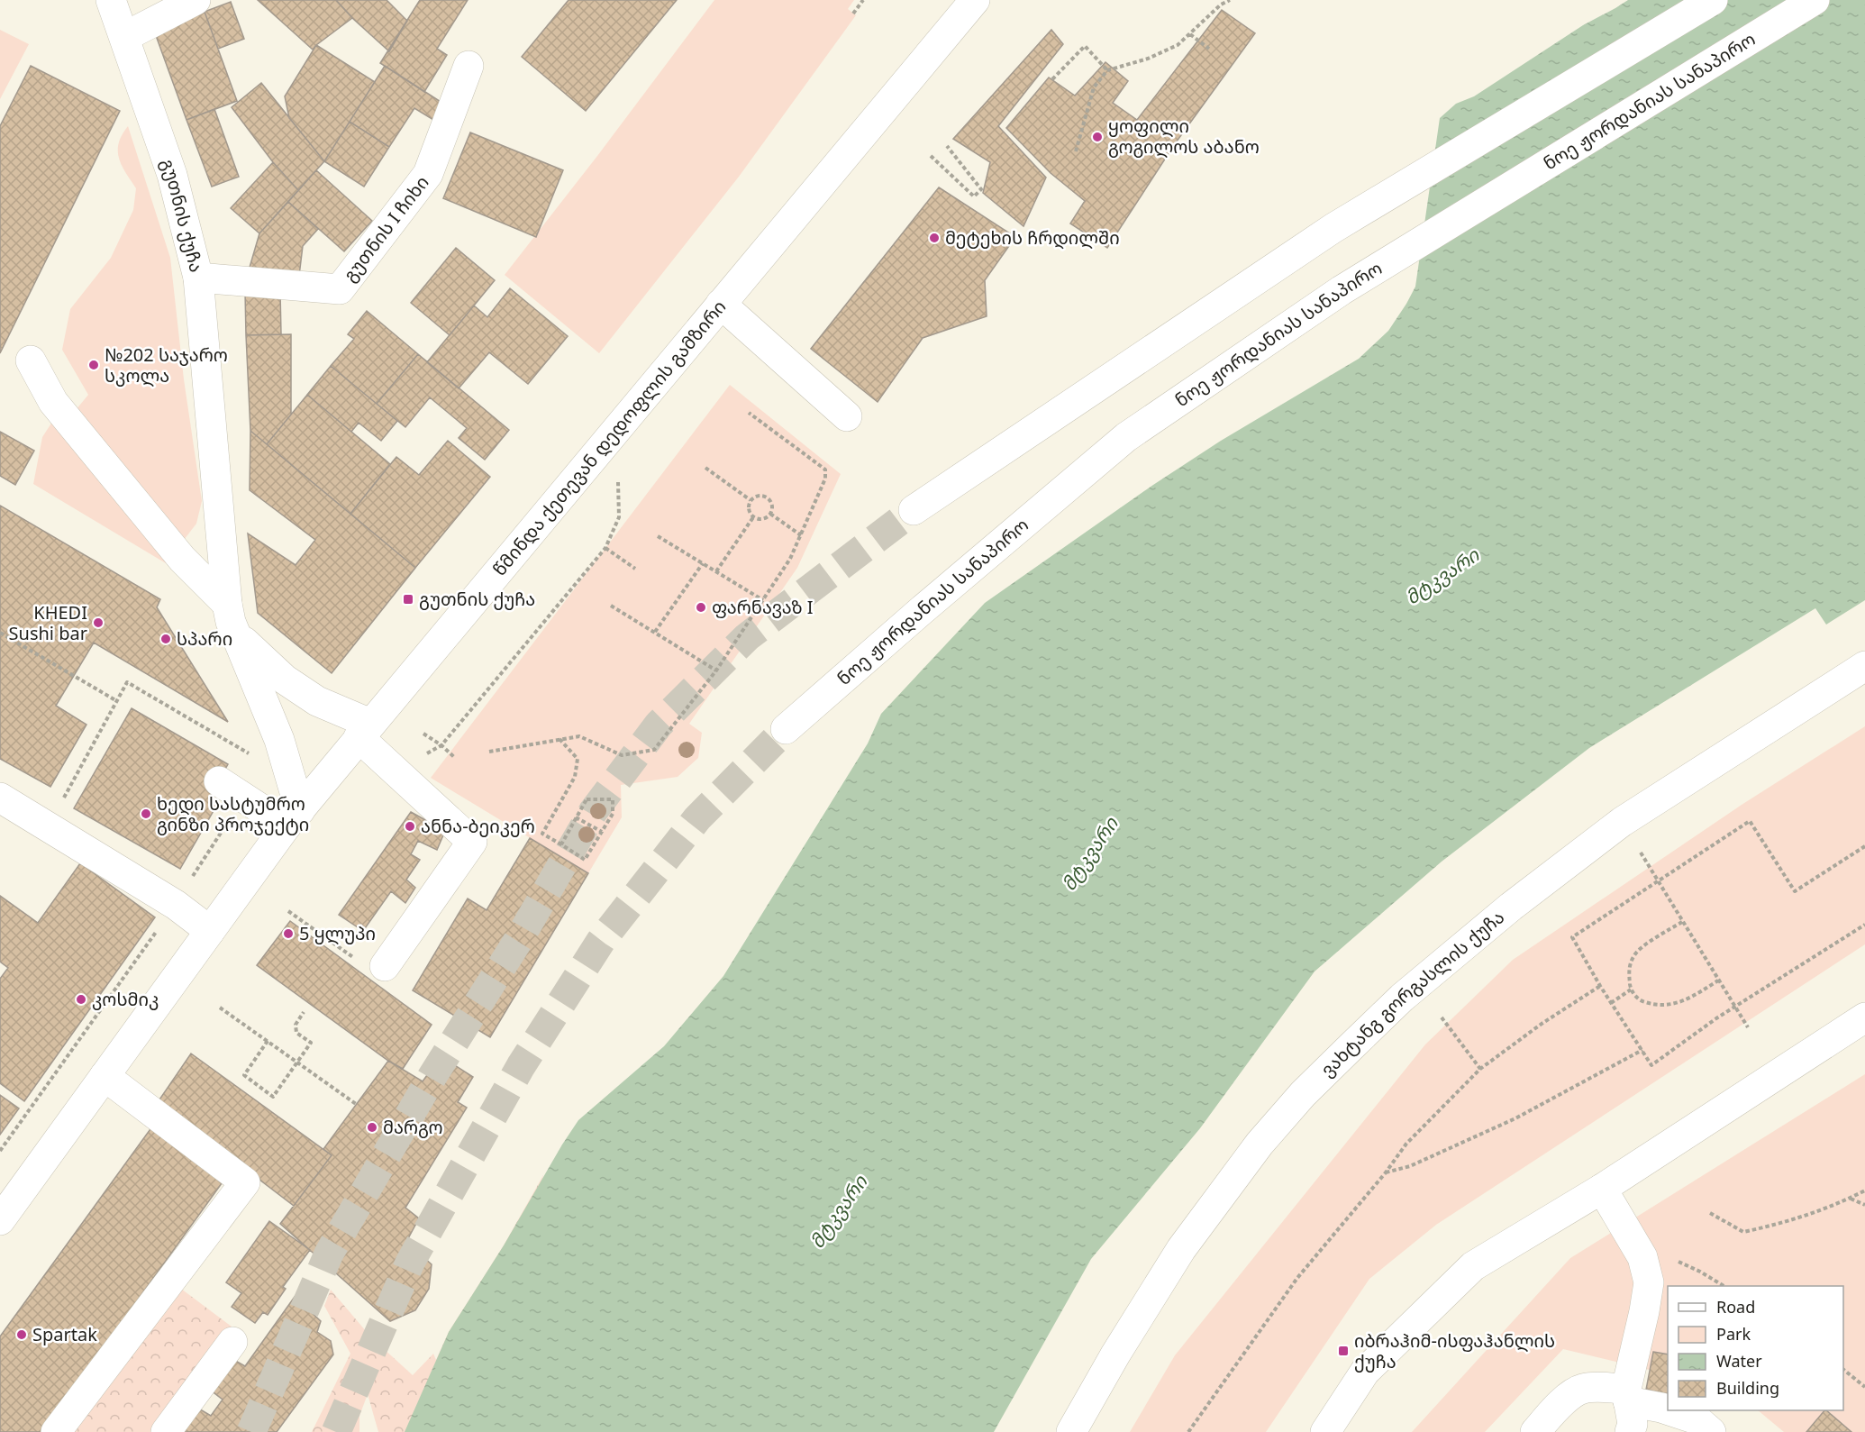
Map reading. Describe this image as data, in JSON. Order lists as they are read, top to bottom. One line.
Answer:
{"streets":{"main road":["ნოე ჟორდანიას სანაპირო","გუთნის ქუჩა","გუთნის I ჩიხი","წმინდა ქეთევან დედოფლის გამზირი","ვახტანგ გორგასლის ქუჩა"]},"crossings":[["გუთნის ქუჩა","გუთნის I ჩიხი"],["გუთნის ქუჩა","წმინდა ქეთევან დედოფლის გამზირი"]],"water":["მტკვარი"],"places":{"other":["ყოფილი გოგილოს აბანო","მეტეხის ჩრდილში","№202 საჯარო სკოლა","ფარნავაზ I","KHEDI Sushi bar","სპარი","ხედი სასტუმრო გინზი პროჯექტი","ანნა-ბეიკერ","5 ყლუპი","კოსმიკ","მარგო","Spartak"],"transit":["გუთნის ქუჩა","იბრაჰიმ-ისფაჰანლის ქუჩა"]},"legend":["Road","Park","Water","Building"]}
